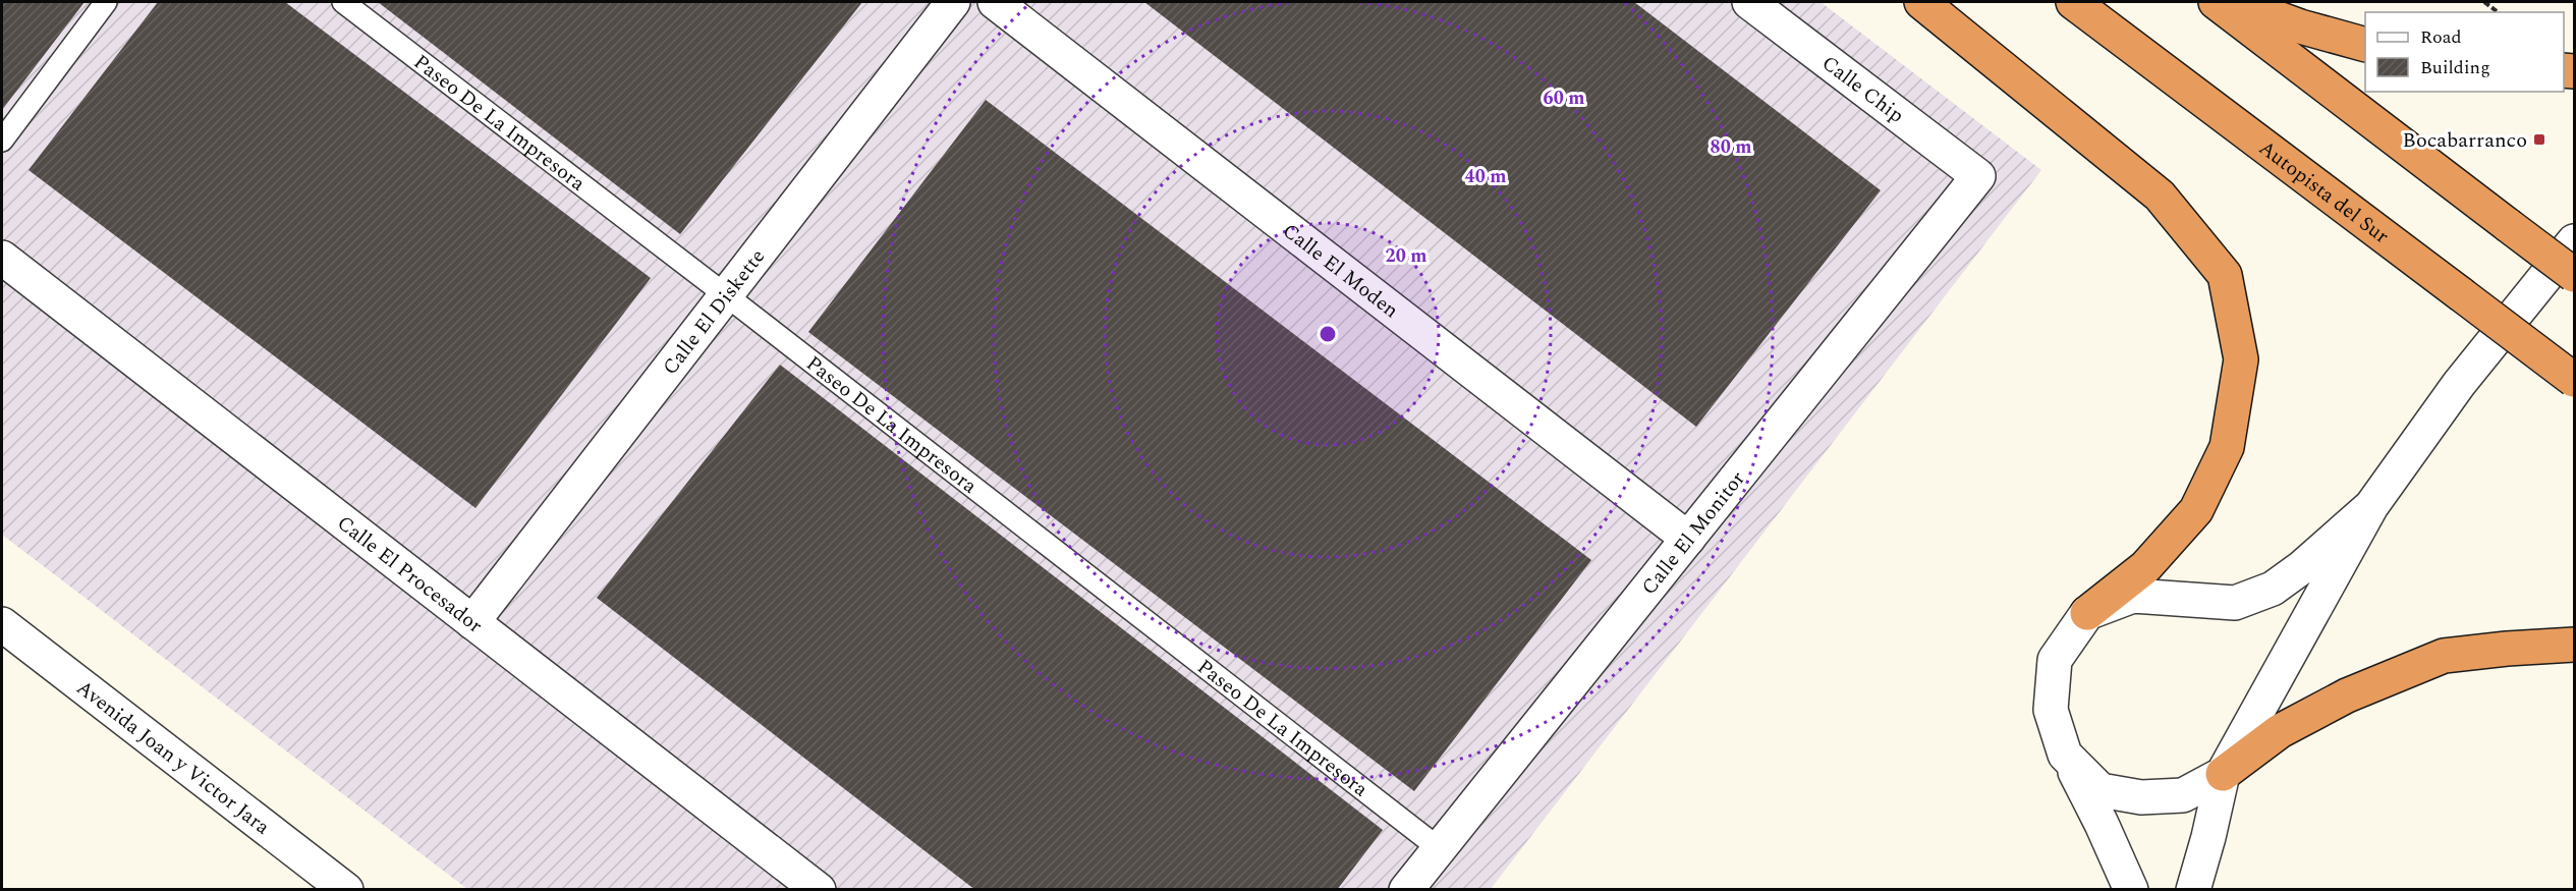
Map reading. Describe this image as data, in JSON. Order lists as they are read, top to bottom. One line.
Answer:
{"streets":{"highway":["Autopista del Sur"],"street":["Calle Chip","Calle El Moden","Calle El Diskette","Calle El Monitor","Calle El Procesador","Avenida Joan y Victor Jara"],"lane":["Paseo De La Impresora"]},"crossings":[["Calle Chip","Calle El Monitor"],["Paseo De La Impresora","Calle El Diskette"],["Paseo De La Impresora","Calle El Monitor"],["Calle El Moden","Calle El Monitor"],["Calle El Diskette","Calle El Procesador"]],"places":{"transit":["Bocabarranco"]},"legend":["Road","Building"],"rings":["60 m","80 m","40 m","20 m"]}
